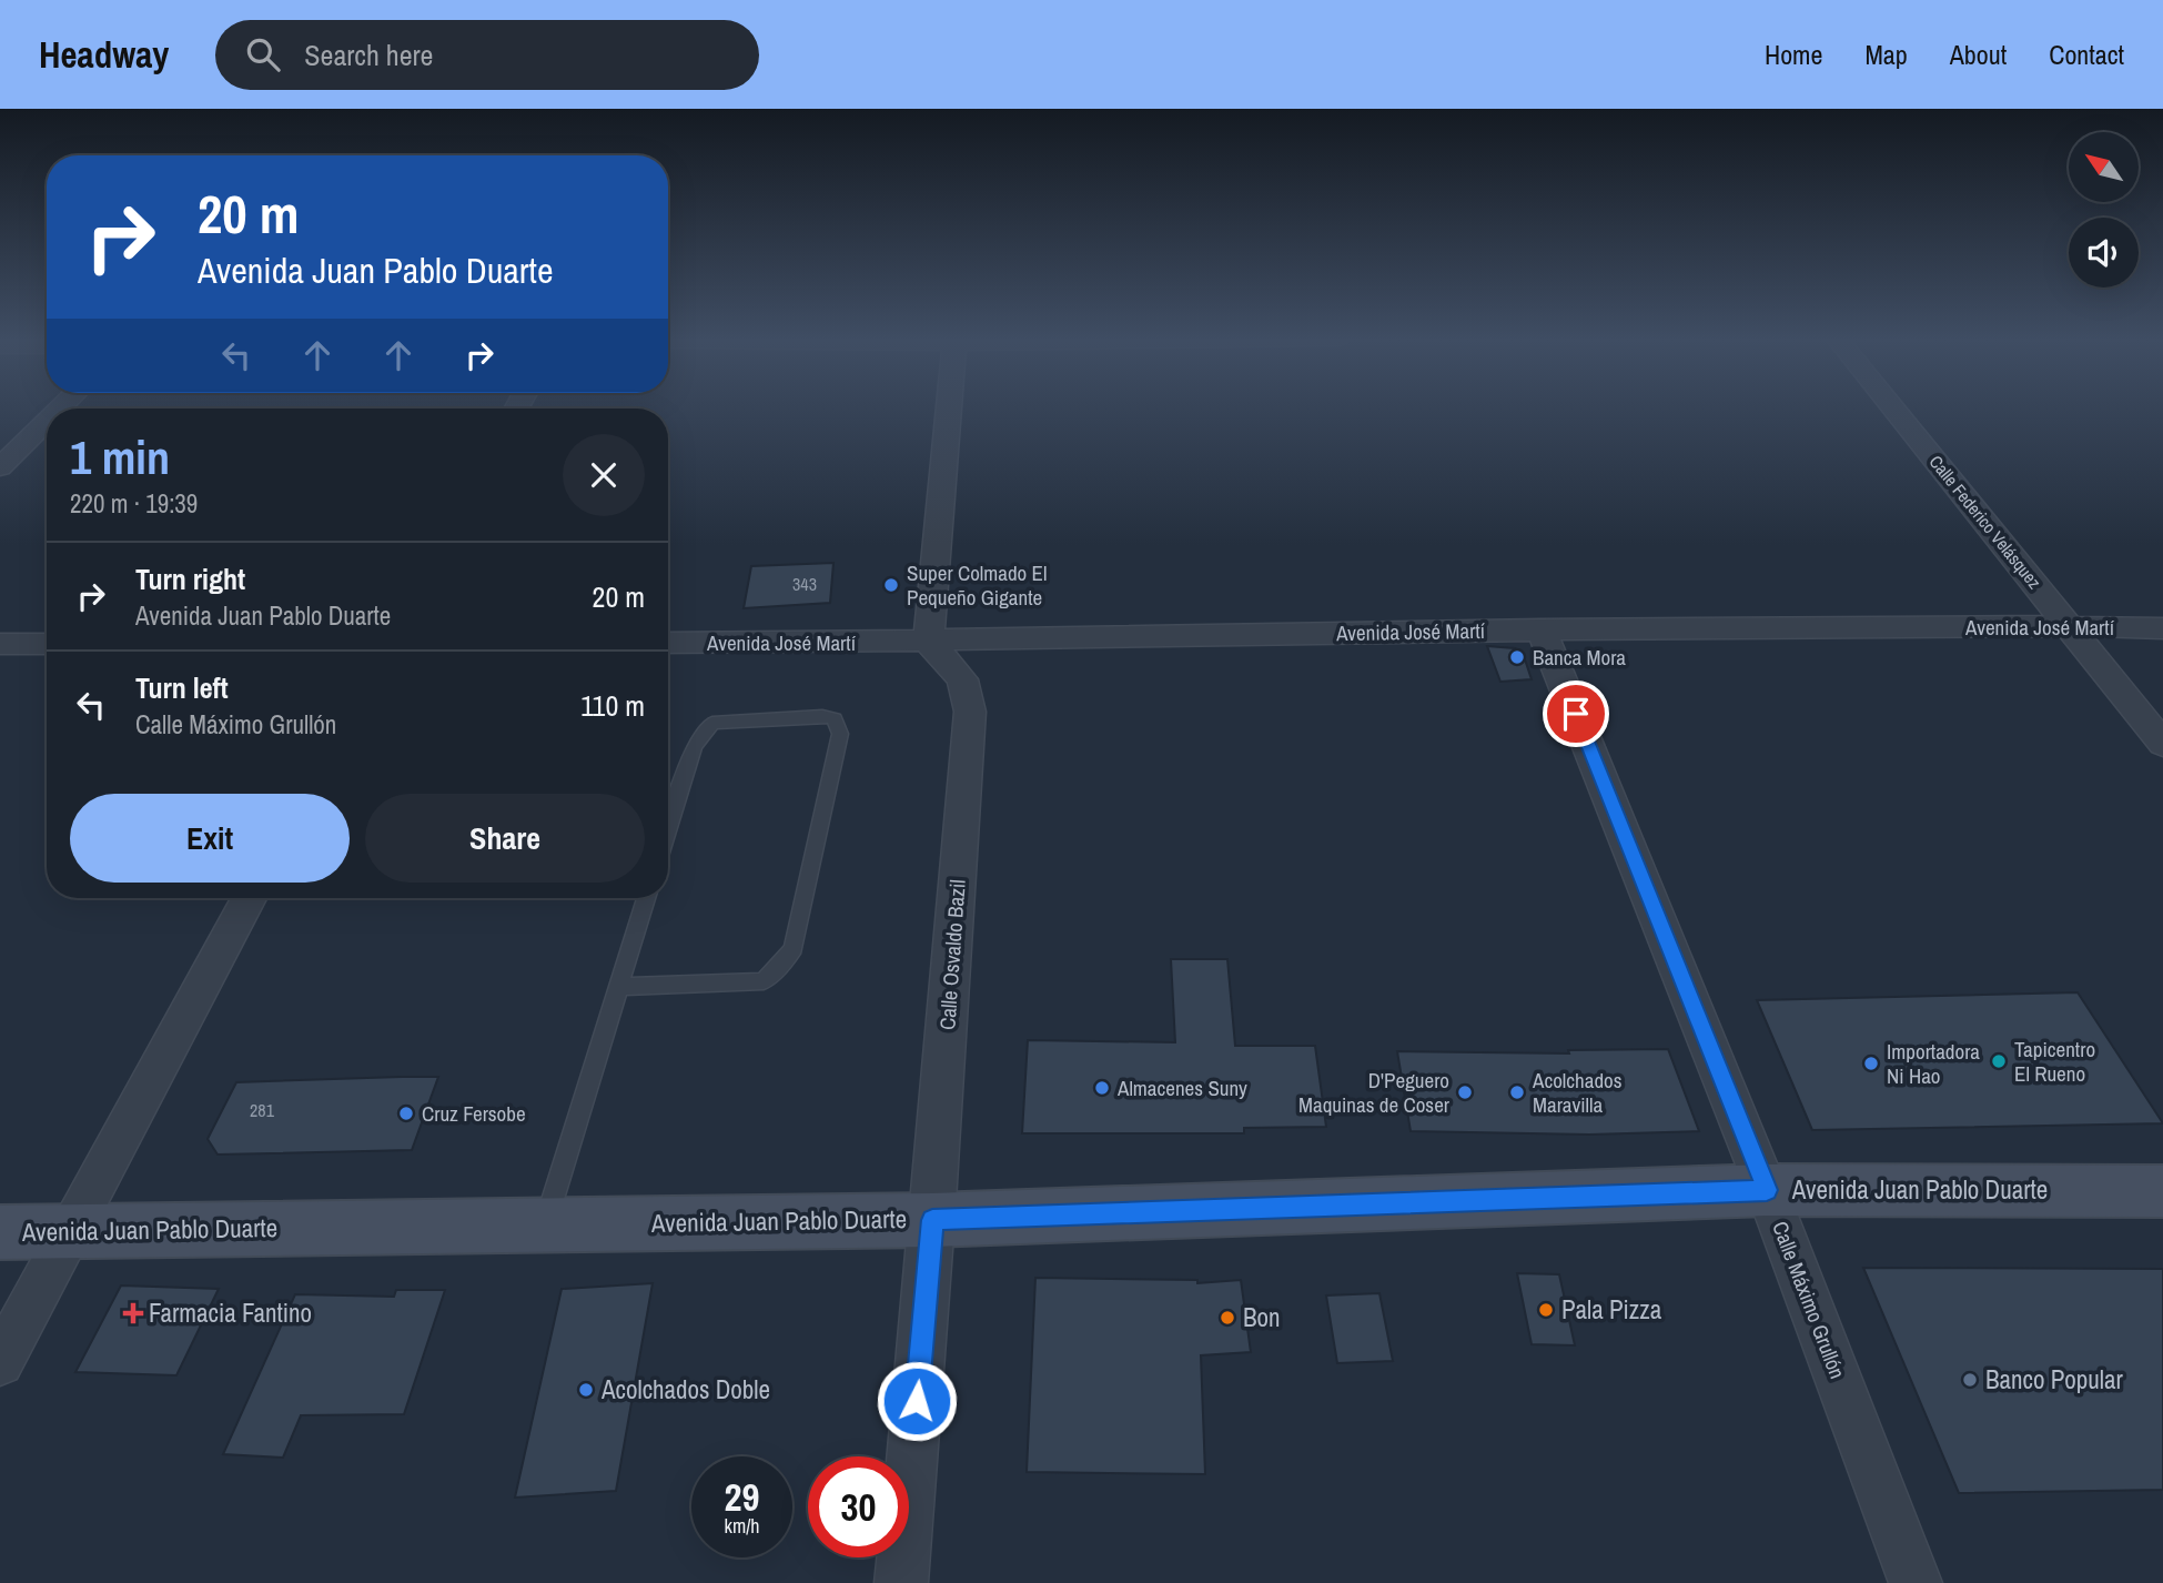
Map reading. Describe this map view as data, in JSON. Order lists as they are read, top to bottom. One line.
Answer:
{"streets":{"main road":["Avenida Juan Pablo Duarte"],"street":["Calle Federico Velásquez","Avenida José Martí","Calle Osvaldo Bazil","Calle Máximo Grullón"]},"crossings":[["Calle Federico Velásquez","Avenida José Martí"],["Avenida José Martí","Calle Osvaldo Bazil"],["Avenida José Martí","Calle Máximo Grullón"],["Calle Osvaldo Bazil","Avenida Juan Pablo Duarte"],["Avenida Juan Pablo Duarte","Calle Máximo Grullón"]],"places":{"other":["Super Colmado El Pequeño Gigante","Banca Mora","Tapicentro El Rueno","Importadora Ni Hao","Almacenes Suny","D'Peguero Maquinas de Coser","Acolchados Maravilla","Cruz Fersobe","Pala Pizza","Bon","Banco Popular","Acolchados Doble"],"health":["Farmacia Fantino"]},"house_numbers":["343","281"],"north":"top left","page":{"header":"Headway","search":"Search here","nav":["Home","Map","About","Contact"],"turn":["20 m","Avenida Juan Pablo Duarte"],"heading":["1 min","220 m · 19:39"],"list":[{"name":"Turn right","note":"Avenida Juan Pablo Duarte","value":"20 m"},{"name":"Turn left","note":"Calle Máximo Grullón","value":"110 m"}],"buttons":["Exit","Share"],"speed":"29 km/h","limit":"30"}}
